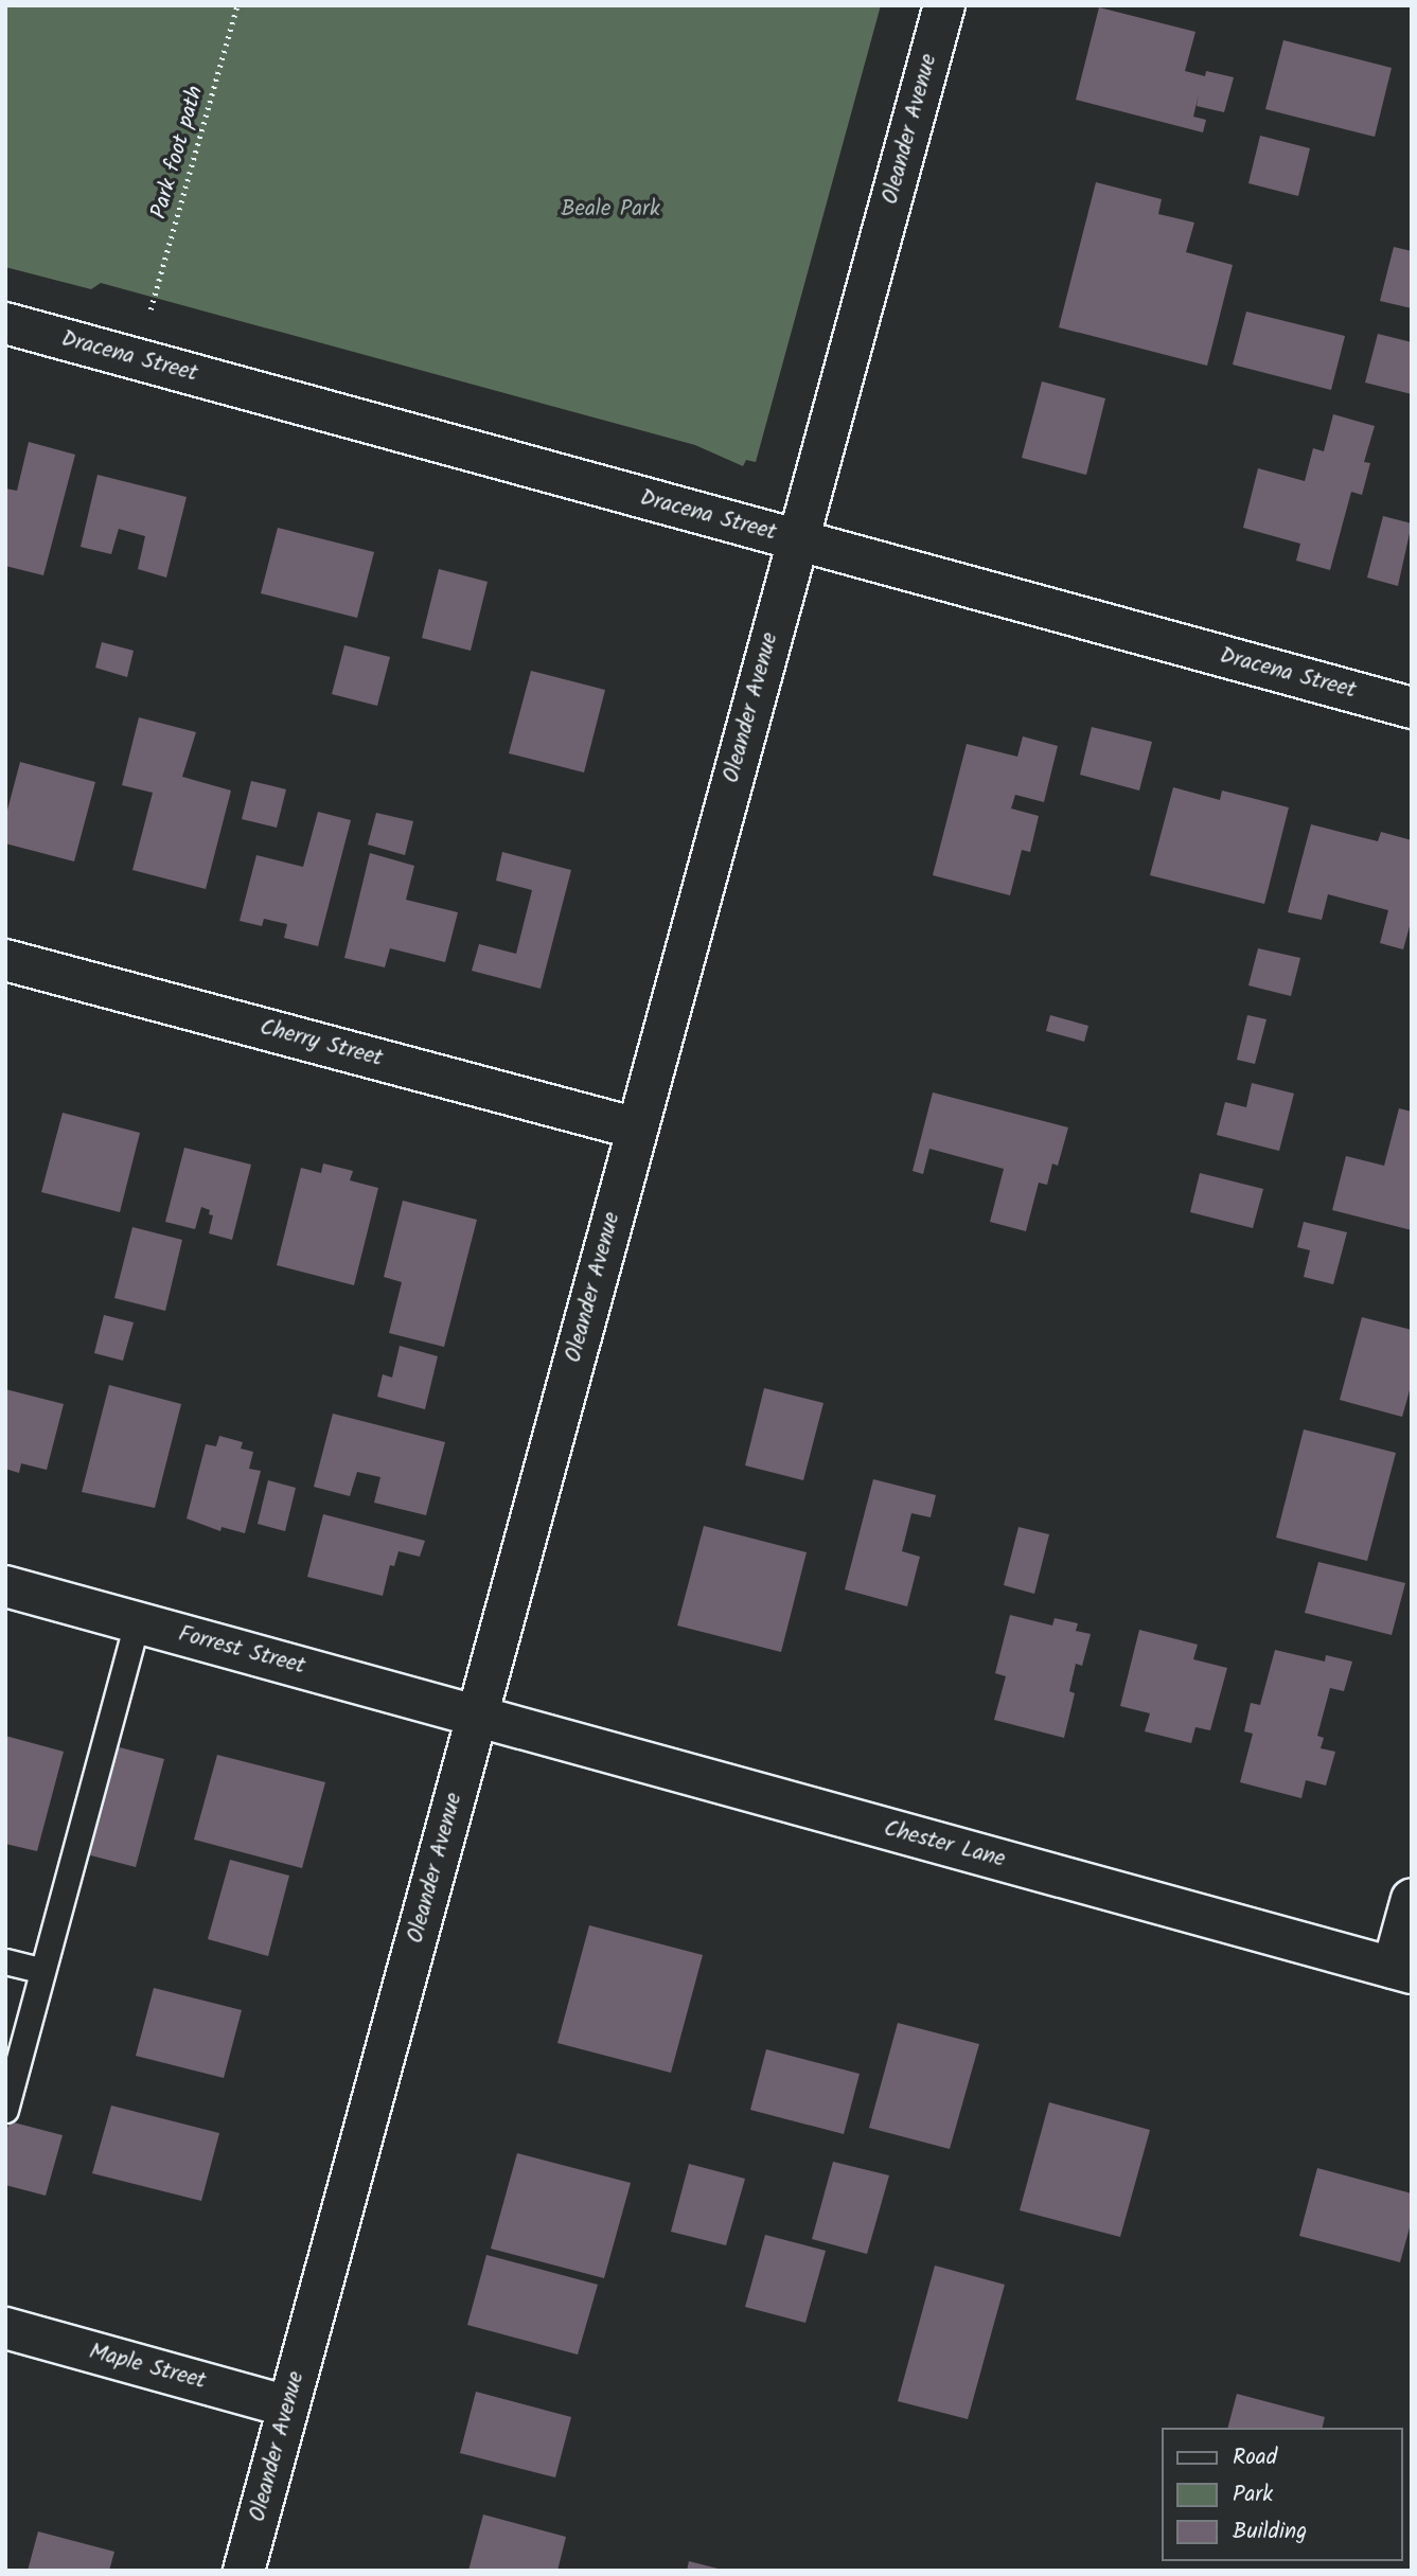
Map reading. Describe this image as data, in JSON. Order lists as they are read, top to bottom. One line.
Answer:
{"streets":{"street":["Oleander Avenue","Dracena Street","Cherry Street","Forrest Street","Chester Lane","Maple Street"],"path":["Park foot path"]},"crossings":[["Oleander Avenue","Dracena Street"],["Oleander Avenue","Cherry Street"],["Oleander Avenue","Forrest Street"],["Oleander Avenue","Chester Lane"],["Oleander Avenue","Maple Street"],["Forrest Street","Chester Lane"]],"parks":["Beale Park"],"legend":["Road","Park","Building"]}
